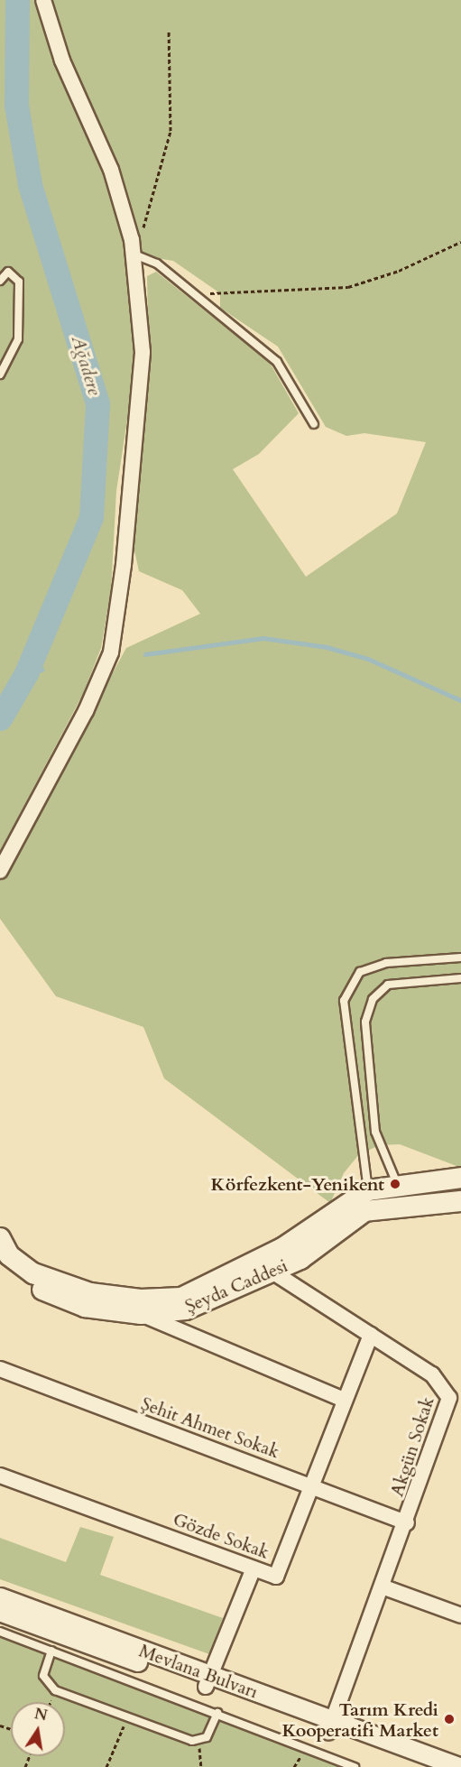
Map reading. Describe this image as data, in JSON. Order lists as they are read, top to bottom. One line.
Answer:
{"streets":{"main road":["Şeyda Caddesi"],"street":["Şehit Ahmet Sokak","Akgün Sokak","Gözde Sokak","Mevlana Bulvarı"]},"crossings":[["Şeyda Caddesi","Akgün Sokak"],["Şehit Ahmet Sokak","Akgün Sokak"],["Şehit Ahmet Sokak","Gözde Sokak"],["Akgün Sokak","Gözde Sokak"],["Akgün Sokak","Mevlana Bulvarı"]],"water":["Ağadere"],"places":["Körfezkent-Yenikent","Tarım Kredi Kooperatifi Market"],"north":"top"}
